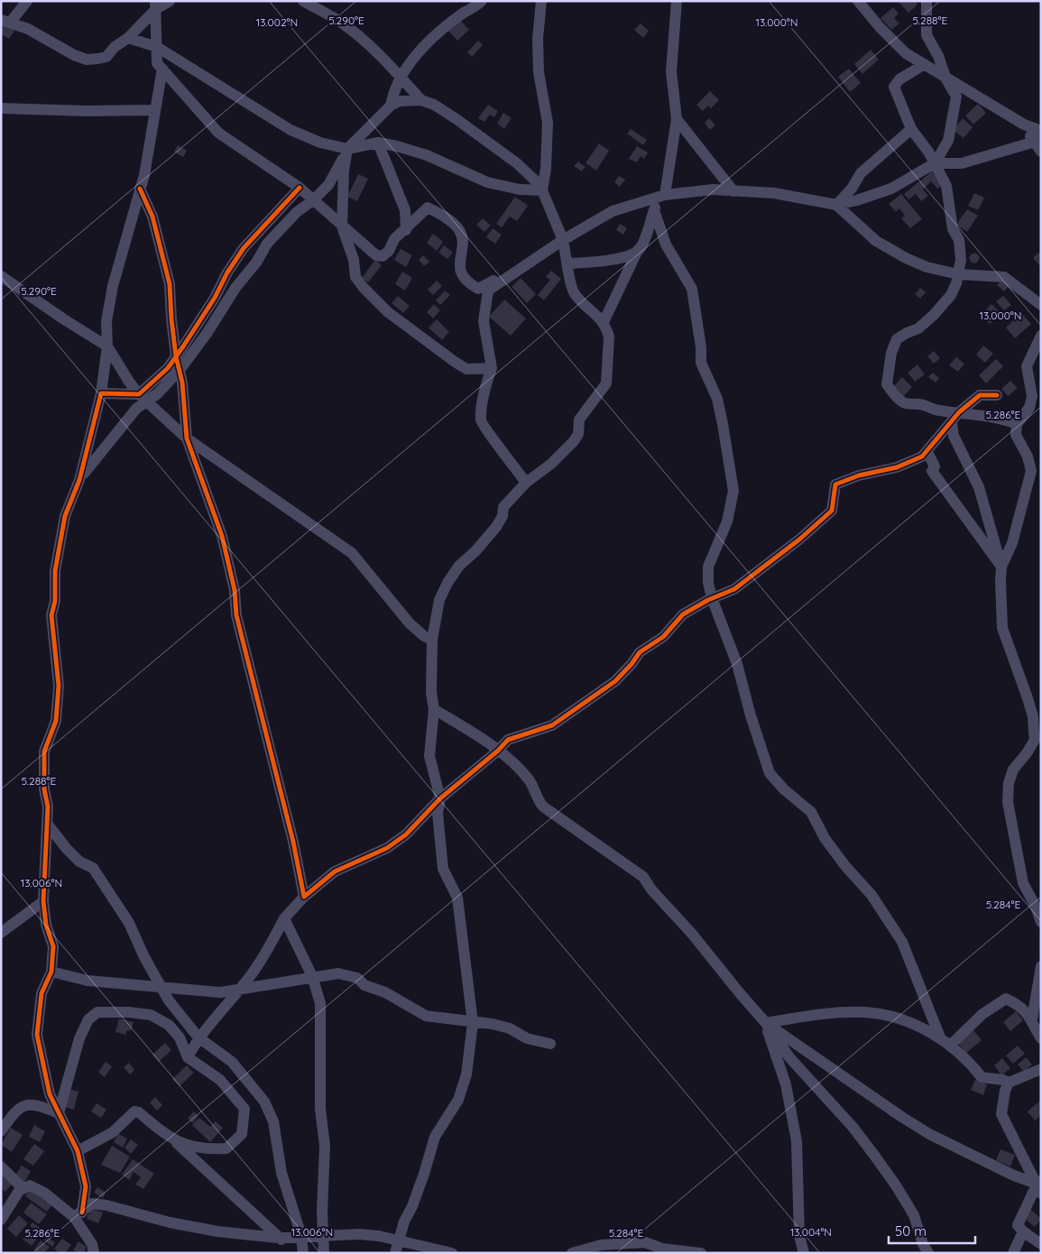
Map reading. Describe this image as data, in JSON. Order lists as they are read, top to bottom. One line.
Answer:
{"scale_bar":"50 m","coordinates":["5.290°E","5.288°E","13.002°N","13.000°N","5.286°E","13.006°N","5.284°E","13.004°N"]}
